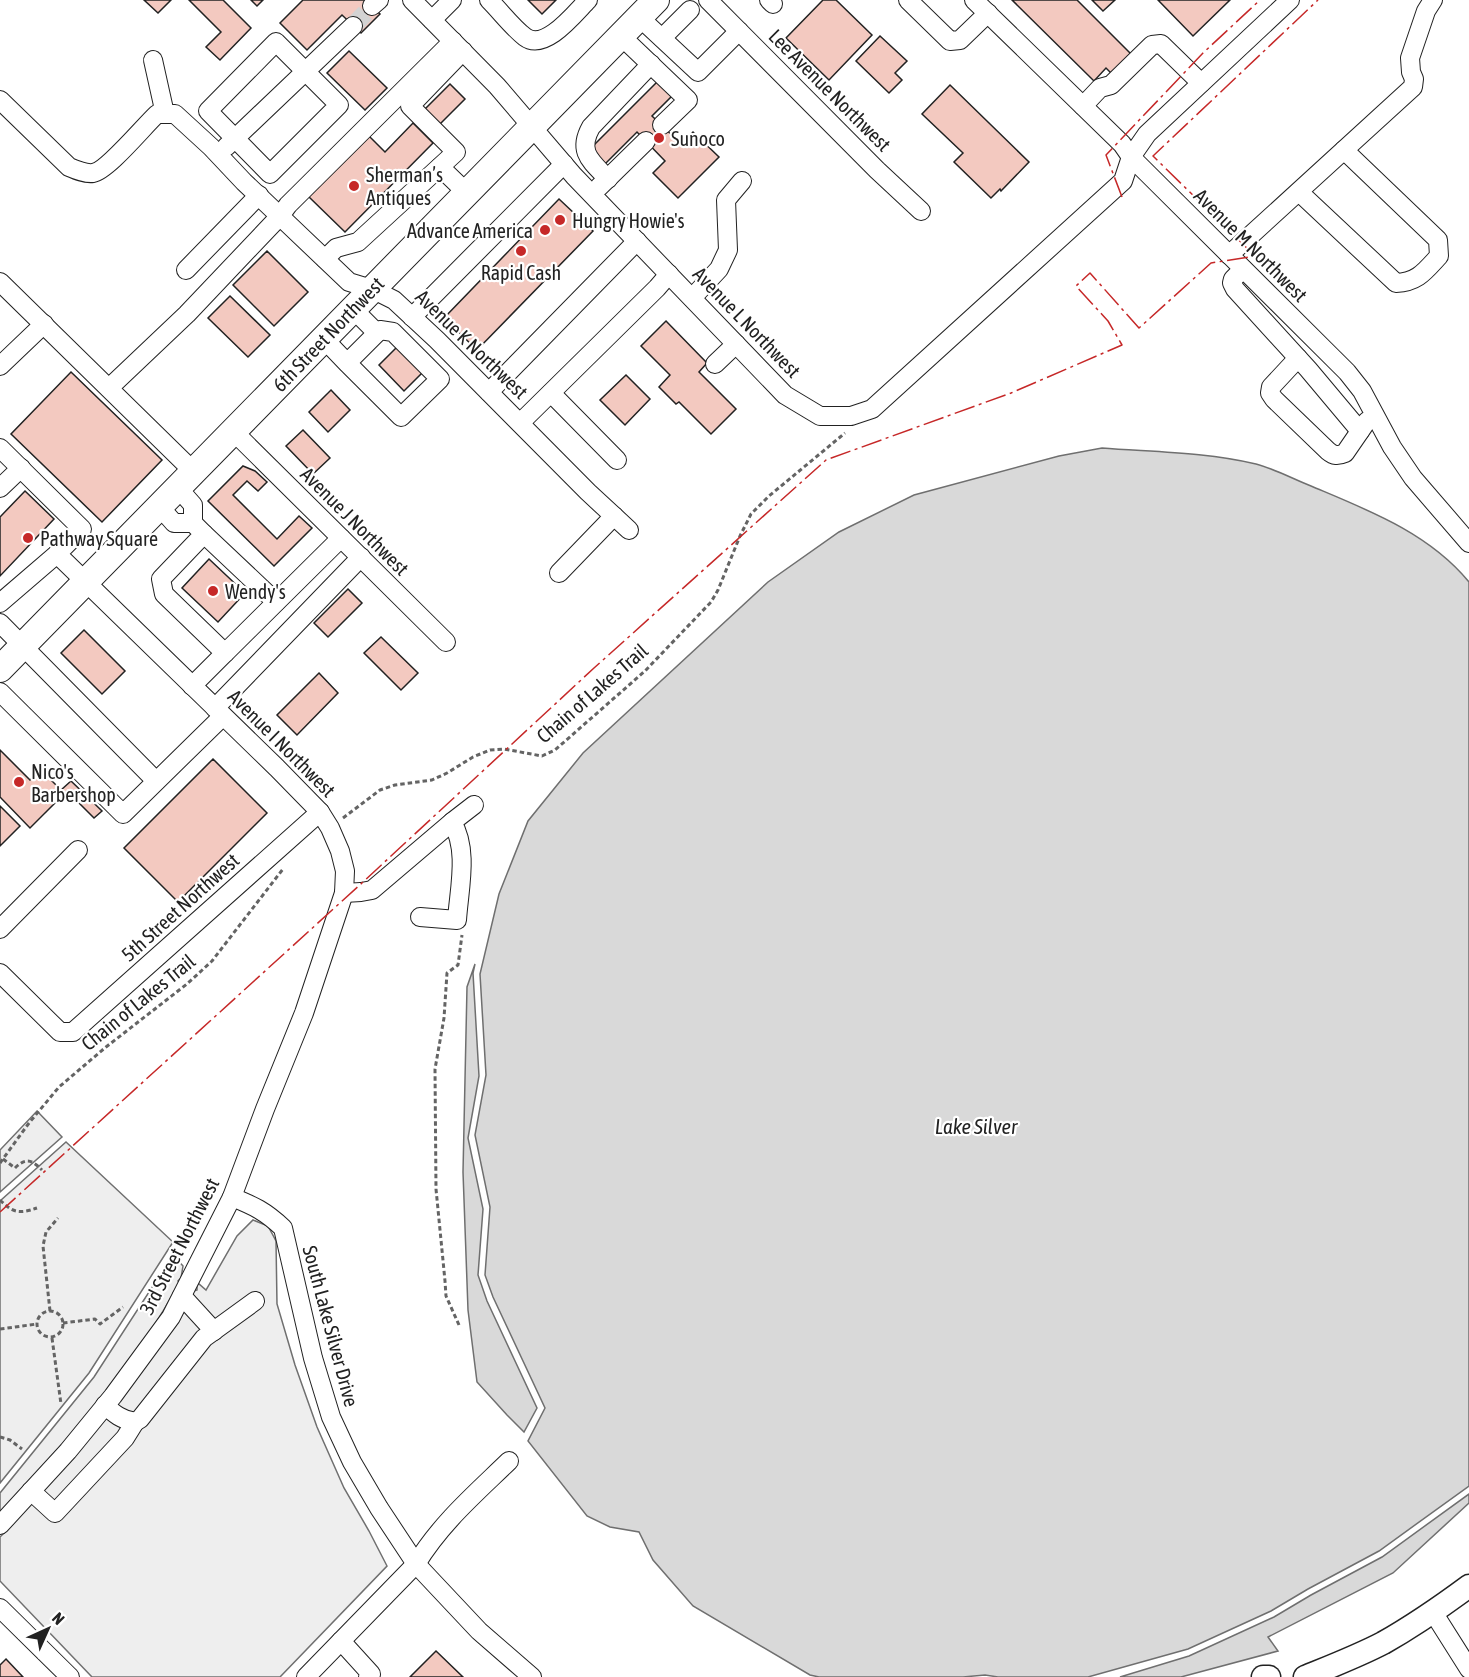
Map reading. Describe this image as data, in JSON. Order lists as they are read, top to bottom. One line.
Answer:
{"streets":{"highway":["6th Street Northwest"],"street":["Lee Avenue Northwest","Avenue M Northwest","Avenue L Northwest","Avenue K Northwest","Avenue J Northwest","Avenue I Northwest","5th Street Northwest","3rd Street Northwest","South Lake Silver Drive"],"path":["Chain of Lakes Trail"]},"crossings":[["Avenue M Northwest","Avenue L Northwest"],["Avenue L Northwest","6th Street Northwest"],["Avenue L Northwest","Chain of Lakes Trail"],["6th Street Northwest","Avenue K Northwest"],["6th Street Northwest","Avenue J Northwest"],["6th Street Northwest","Avenue I Northwest"],["Chain of Lakes Trail","Avenue I Northwest"],["Chain of Lakes Trail","5th Street Northwest"],["Avenue I Northwest","5th Street Northwest"],["Avenue I Northwest","3rd Street Northwest"],["3rd Street Northwest","South Lake Silver Drive"]],"water":["Lake Silver"],"places":["Sunoco","Sherman’s Antiques","Hungry Howie's","Advance America","Rapid Cash","Pathway Square","Wendy's","Nico's Barbershop"],"north":"top right"}
